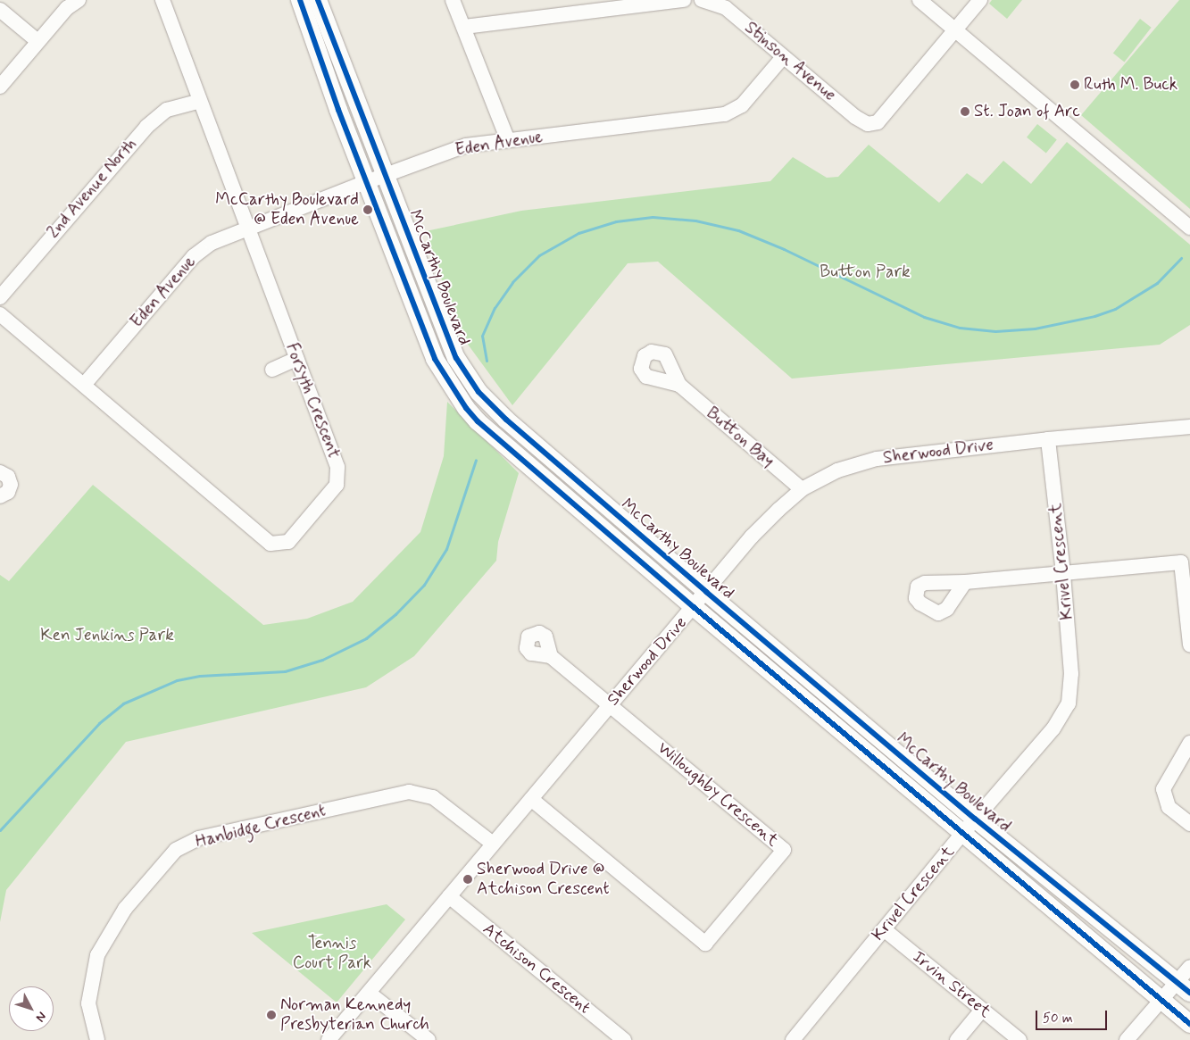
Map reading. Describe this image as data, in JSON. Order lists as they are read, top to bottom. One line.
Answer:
{"streets":{"main road":["McCarthy Boulevard"],"street":["Stinson Avenue","Eden Avenue","2nd Avenue North","Forsyth Crescent","Button Bay","Sherwood Drive","Krivel Crescent","Willoughby Crescent","Hanbidge Crescent","Atchison Crescent","Irvin Street"]},"crossings":[["Stinson Avenue","Eden Avenue"],["Eden Avenue","McCarthy Boulevard"],["Eden Avenue","Forsyth Crescent"],["2nd Avenue North","Forsyth Crescent"],["McCarthy Boulevard","Sherwood Drive"],["McCarthy Boulevard","Krivel Crescent"],["Button Bay","Sherwood Drive"],["Sherwood Drive","Krivel Crescent"],["Sherwood Drive","Willoughby Crescent"],["Sherwood Drive","Hanbidge Crescent"],["Sherwood Drive","Atchison Crescent"],["Krivel Crescent","Irvin Street"]],"parks":["Button Park","Ken Jenkins Park","Tennis Court Park"],"places":["Ruth M. Buck","St. Joan of Arc","McCarthy Boulevard @ Eden Avenue","Sherwood Drive @ Atchison Crescent","Norman Kennedy Presbyterian Church"],"scale_bar":"50 m","north":"bottom right"}
